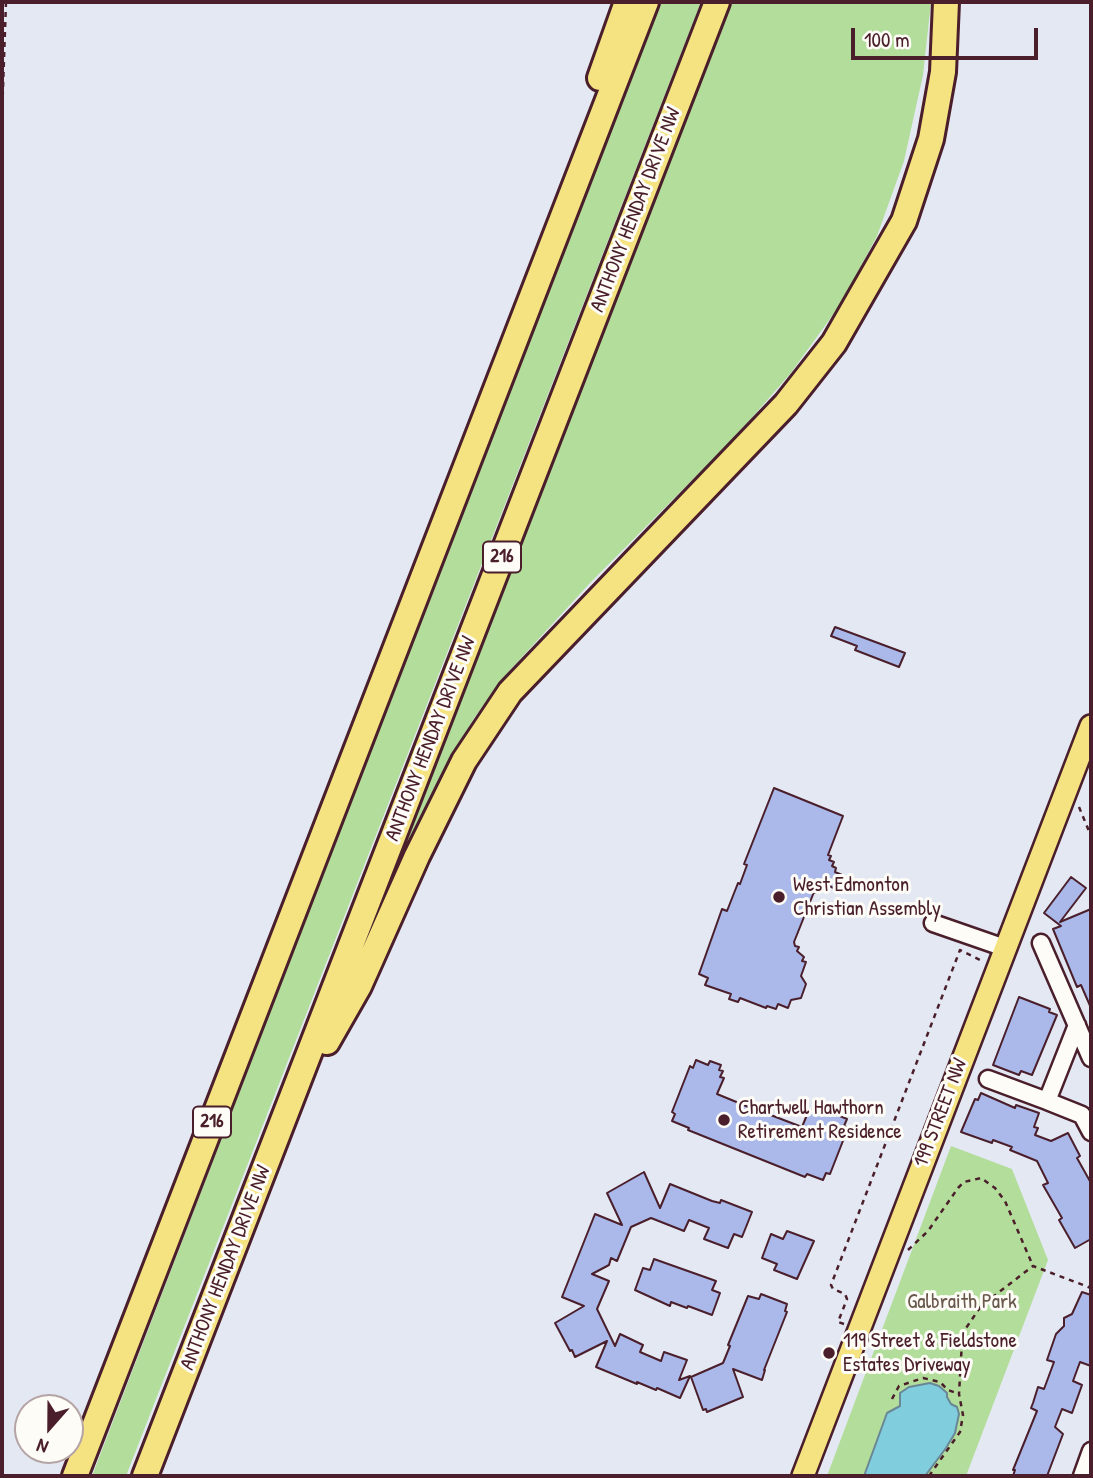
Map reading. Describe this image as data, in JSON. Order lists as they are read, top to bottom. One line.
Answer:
{"streets":{"highway":["ANTHONY HENDAY DRIVE NW","216"],"main road":["199 STREET NW"]},"parks":["Galbraith Park"],"places":["West Edmonton Christian Assembly","Chartwell Hawthorn Retirement Residence","119 Street & Fieldstone Estates Driveway"],"scale_bar":"100 m","north":"bottom"}
